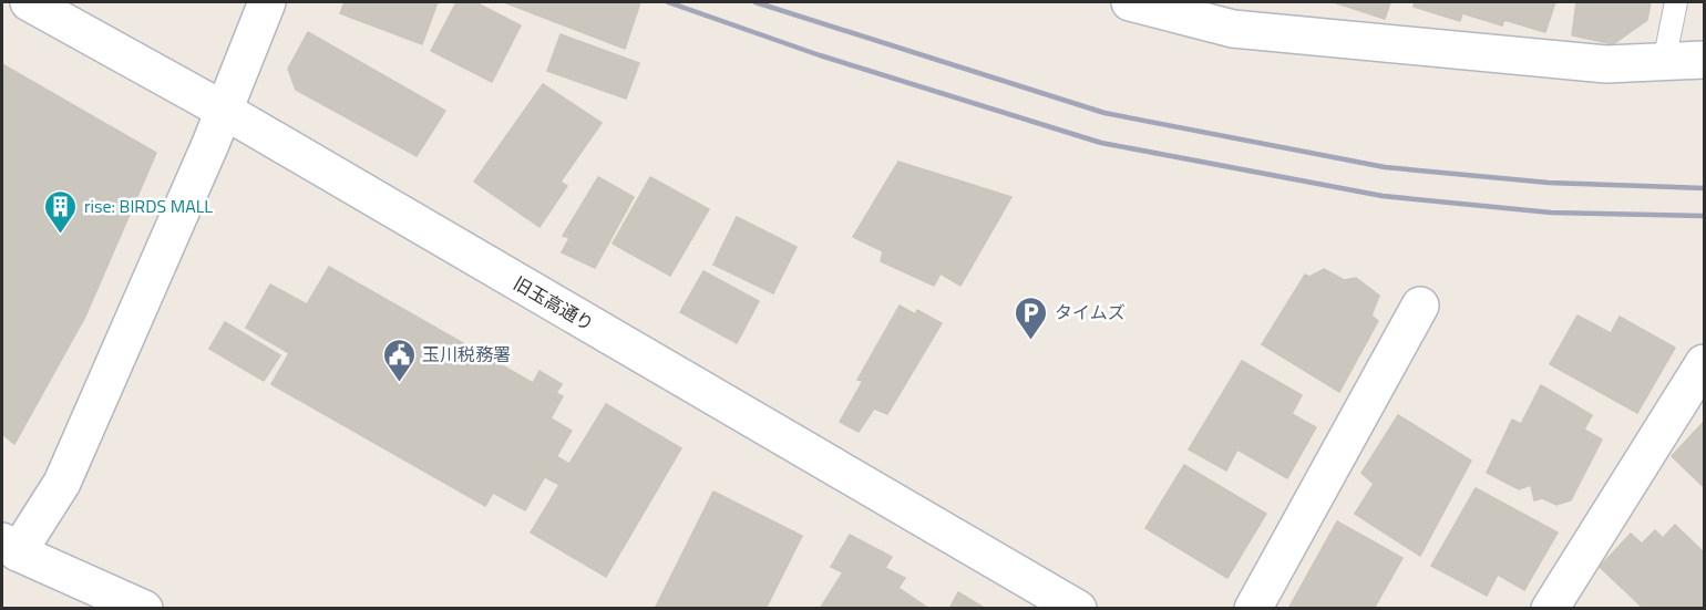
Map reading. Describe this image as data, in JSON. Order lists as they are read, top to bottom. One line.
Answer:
{"streets":{"street":["旧玉高通り"]},"places":{"building":["rise: BIRDS MALL"],"parking":["タイムズ"],"public building":["玉川税務署"]}}
